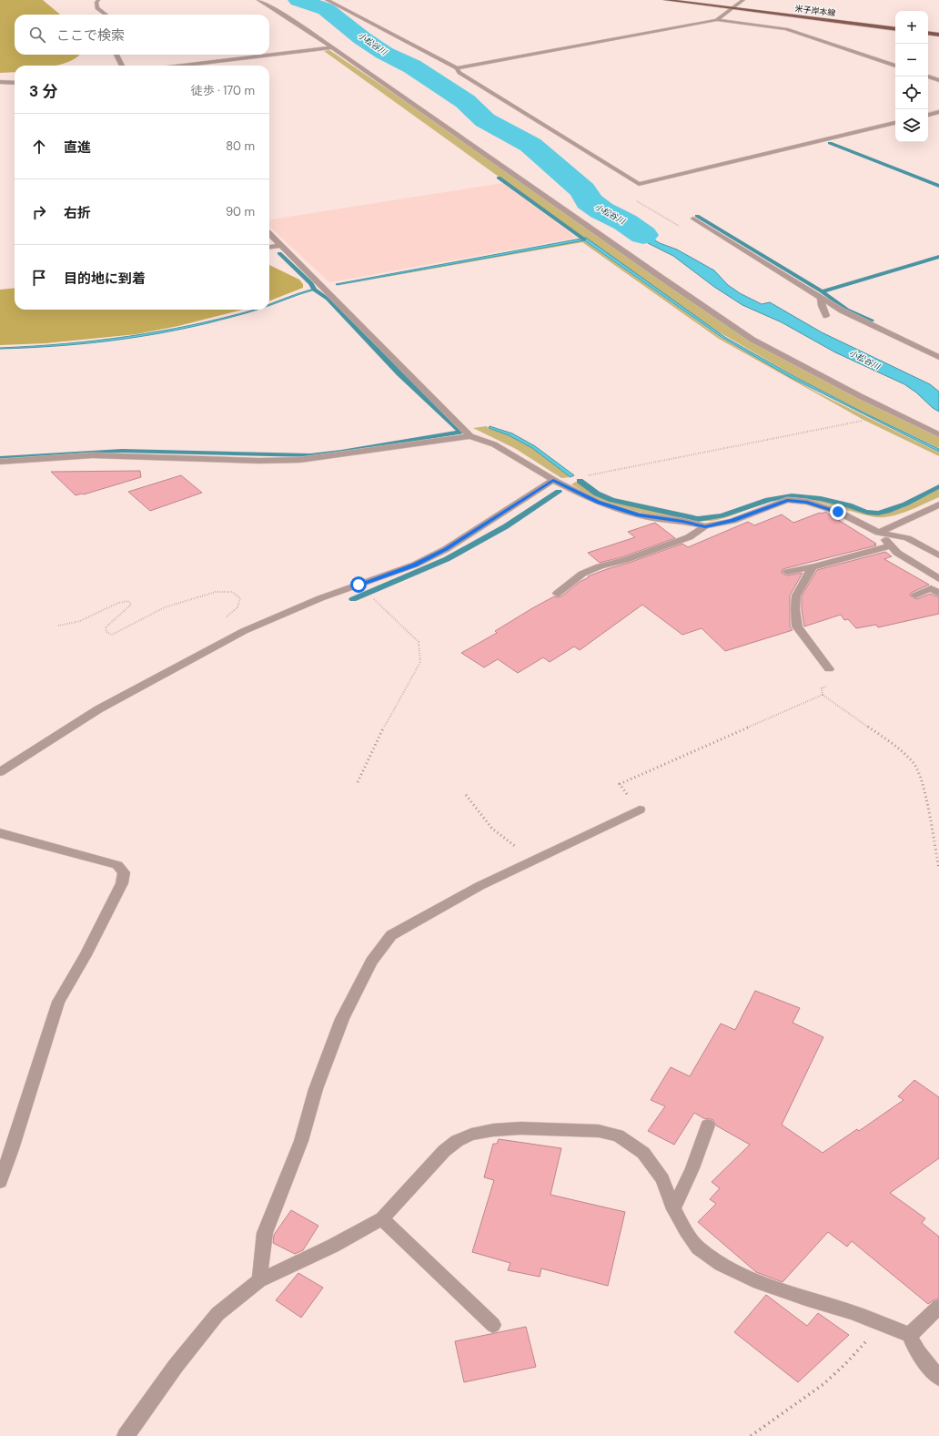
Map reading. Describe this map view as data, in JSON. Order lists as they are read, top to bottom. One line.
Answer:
{"streets":{"main road":["米子岸本線"]},"water":["小松谷川"],"page":{"map_buttons":["+","−"],"search":"ここで検索","heading":["3 分","徒歩 · 170 m"],"list":[["直進","80 m"],["右折","90 m"],"目的地に到着"]}}
